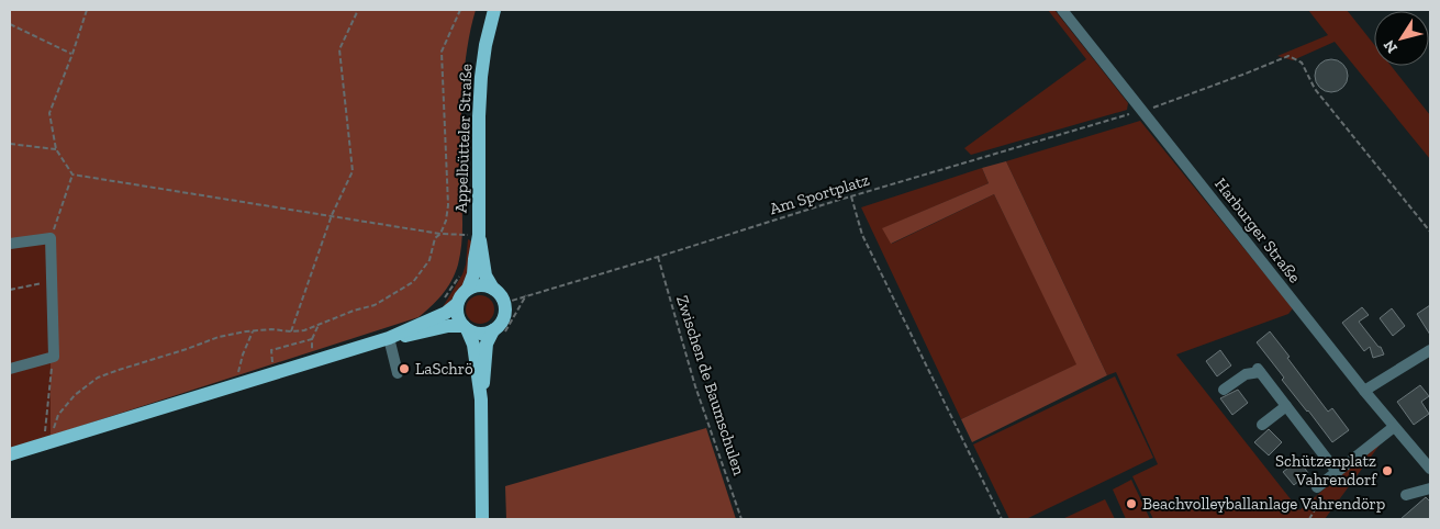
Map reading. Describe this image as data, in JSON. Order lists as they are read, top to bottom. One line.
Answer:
{"streets":{"main road":["Appelbütteler Straße"],"street":["Harburger Straße"],"path":["Am Sportplatz","Zwischen de Baumschulen"]},"crossings":[["Appelbütteler Straße","Am Sportplatz"],["Am Sportplatz","Harburger Straße"],["Am Sportplatz","Zwischen de Baumschulen"]],"places":["LaSchrö","Schützenplatz Vahrendorf","Beachvolleyballanlage Vahrendörp"],"north":"bottom left"}
